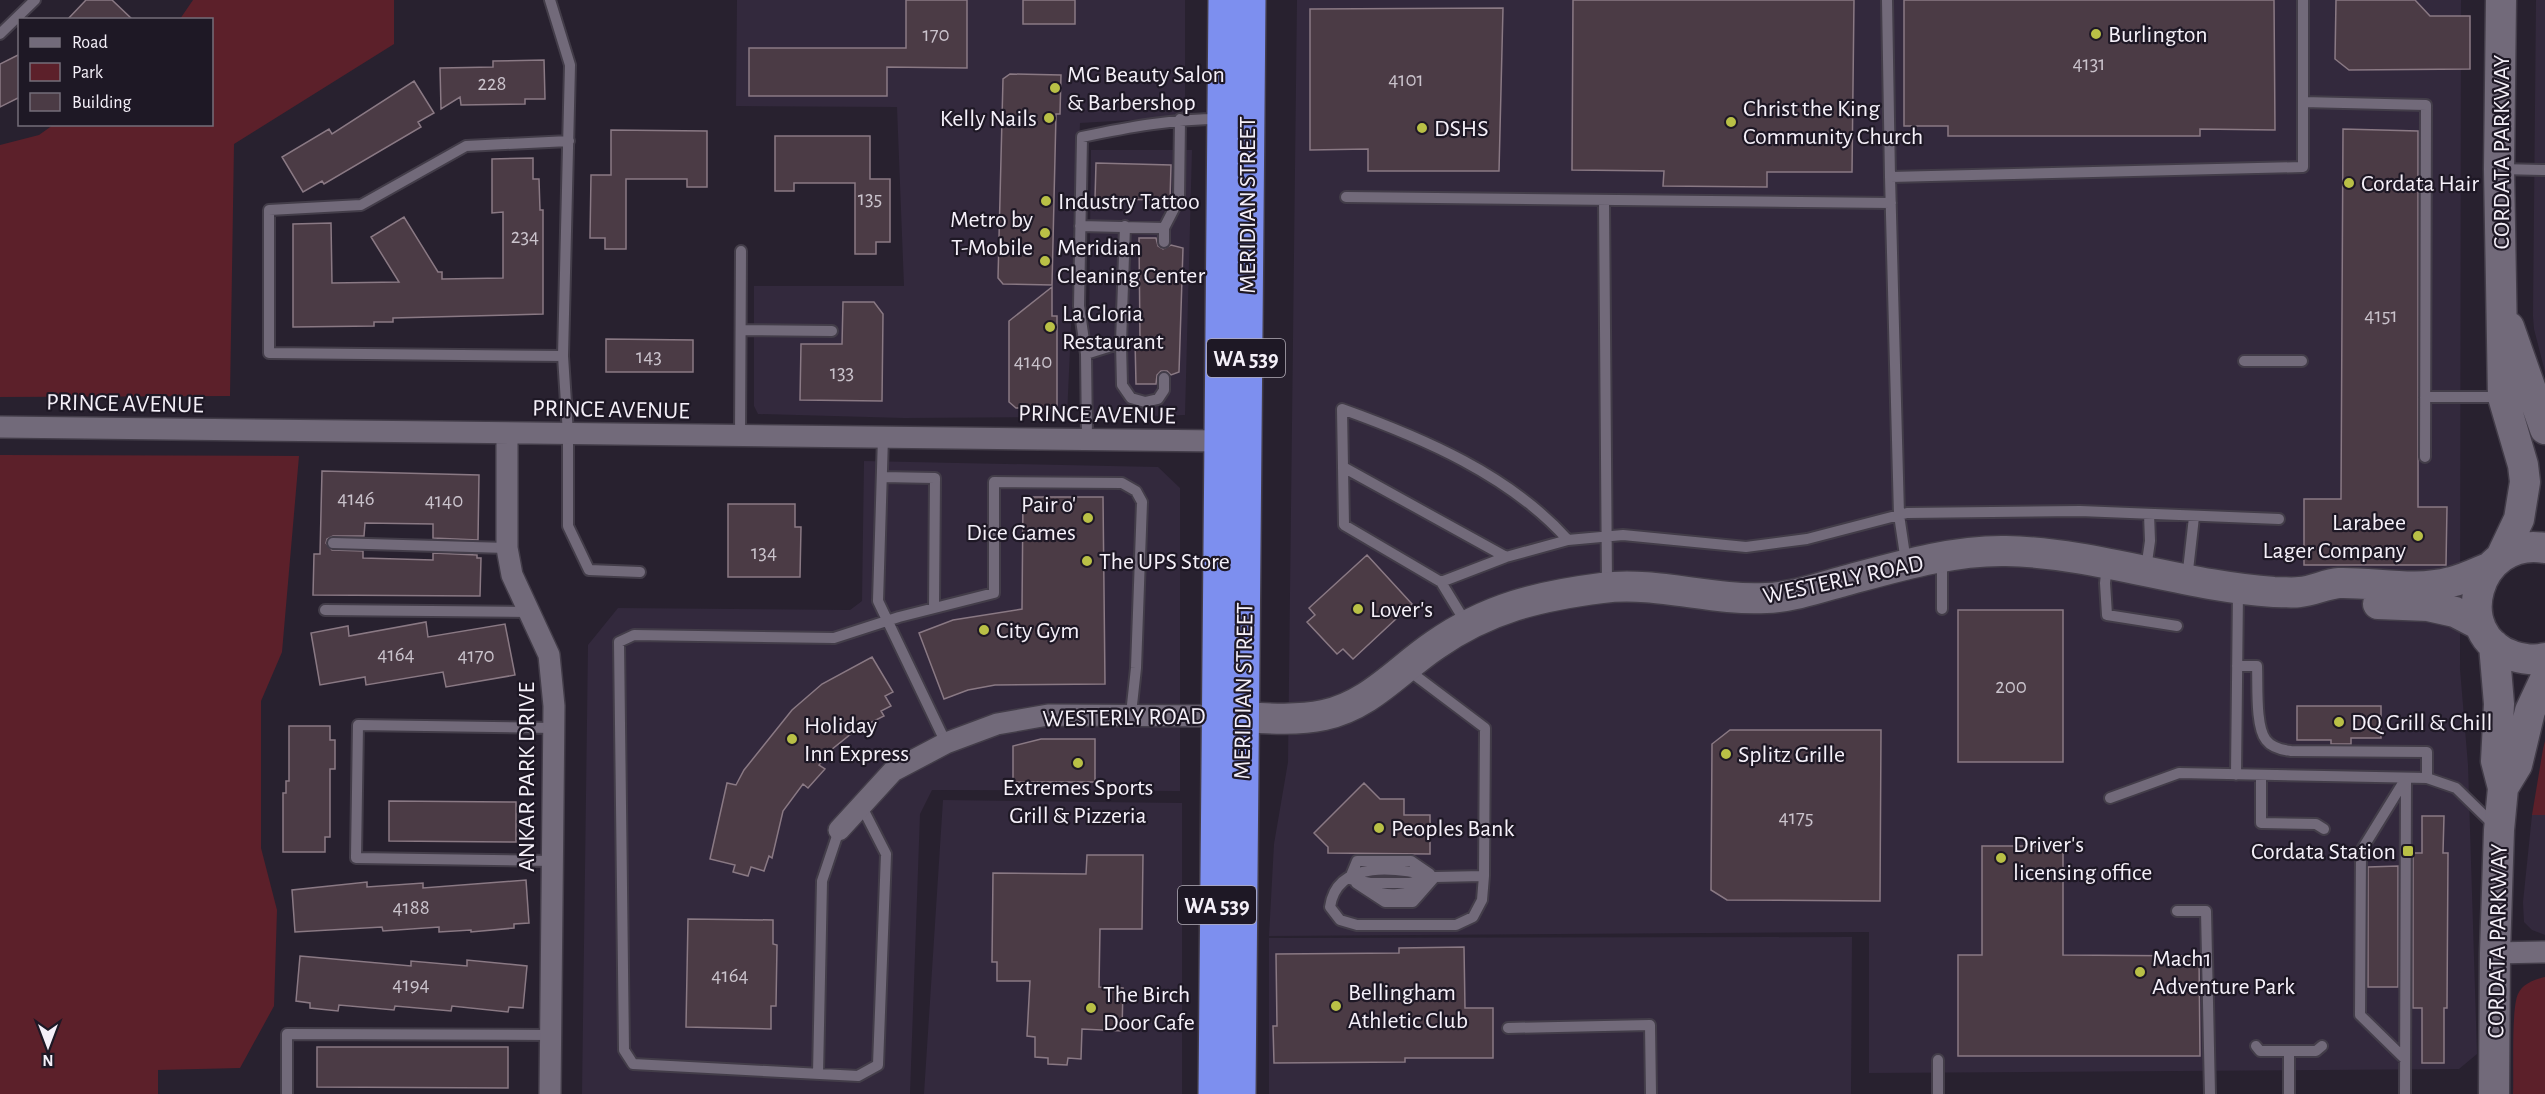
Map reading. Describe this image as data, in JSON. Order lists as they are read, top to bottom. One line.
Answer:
{"streets":{"highway":["MERIDIAN STREET","WA 539"],"street":["CORDATA PARKWAY","PRINCE AVENUE","WESTERLY ROAD","ANKAR PARK DRIVE"]},"crossings":[["CORDATA PARKWAY","WESTERLY ROAD"],["MERIDIAN STREET","PRINCE AVENUE"],["MERIDIAN STREET","WESTERLY ROAD"],["PRINCE AVENUE","ANKAR PARK DRIVE"]],"places":{"other":["Burlington","MG Beauty Salon & Barbershop","Kelly Nails","Christ the King Community Church","DSHS","Cordata Hair","Industry Tattoo","Metro by T-Mobile","Meridian Cleaning Center","La Gloria Restaurant","Pair o' Dice Games","Larabee Lager Company","The UPS Store","Lover's","City Gym","DQ Grill & Chill","Holiday Inn Express","Splitz Grille","Extremes Sports Grill & Pizzeria","Peoples Bank","Driver's licensing office","Mach1 Adventure Park","Bellingham Athletic Club","The Birch Door Cafe"],"transit":["Cordata Station"]},"house_numbers":["170","4131","4101","228","135","234","4151","143","4140","133","4146","4140","134","4164","4170","200","4175","4188","4164","4194"],"legend":["Road","Park","Building"],"north":"bottom"}
